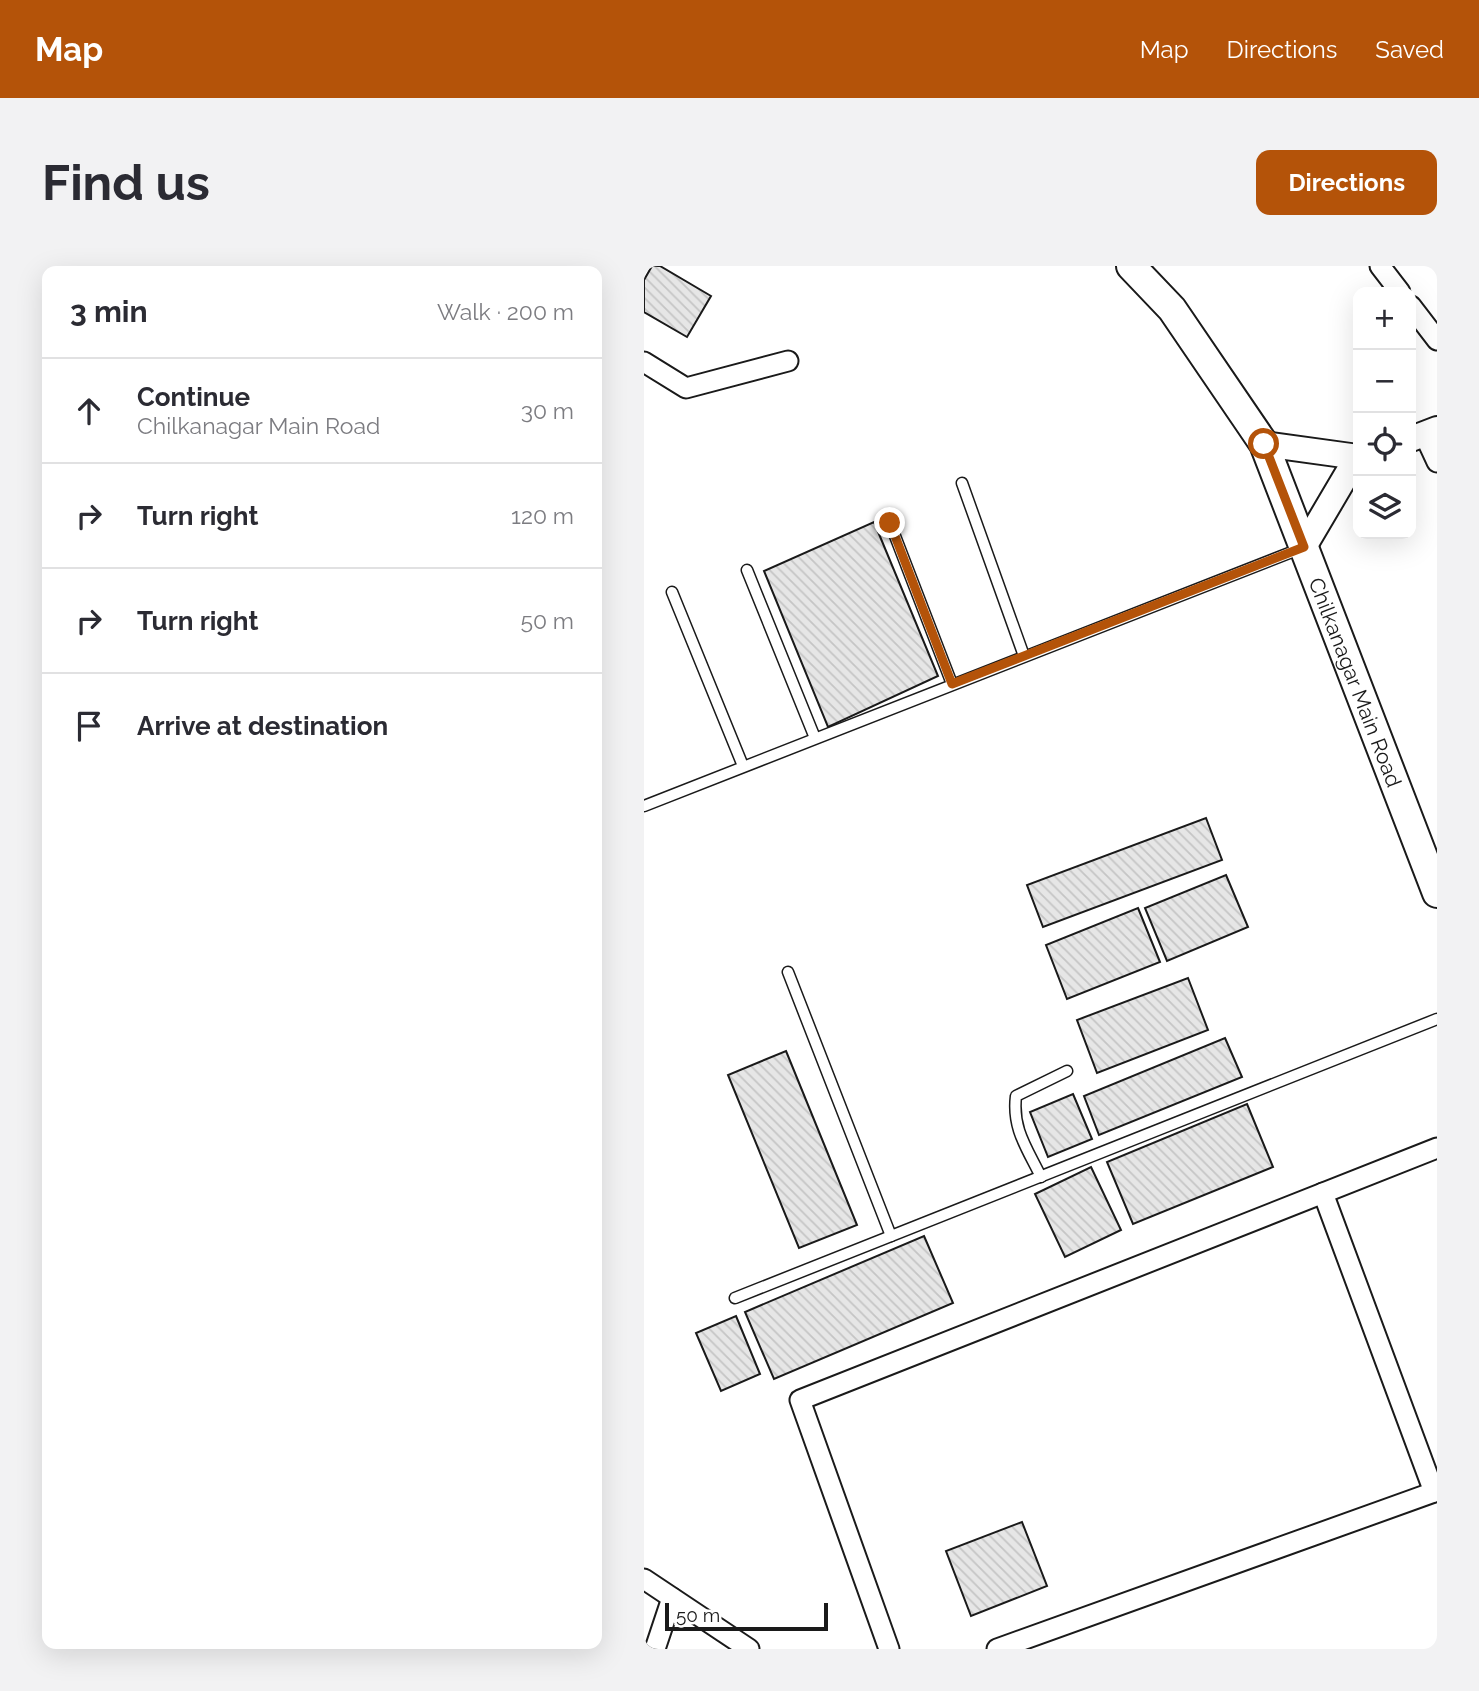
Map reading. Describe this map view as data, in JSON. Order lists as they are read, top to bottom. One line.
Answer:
{"streets":{"main road":["Chilkanagar Main Road"]},"scale_bar":"50 m","page":{"header":"Map","nav":["Map","Directions","Saved"],"buttons":"Directions","title":"Find us","heading":["3 min","Walk · 200 m"],"map_buttons":["+","−"],"list":[["Continue","Chilkanagar Main Road","30 m"],["Turn right","120 m"],["Turn right","50 m"],"Arrive at destination"],"scale":"50 m"}}
